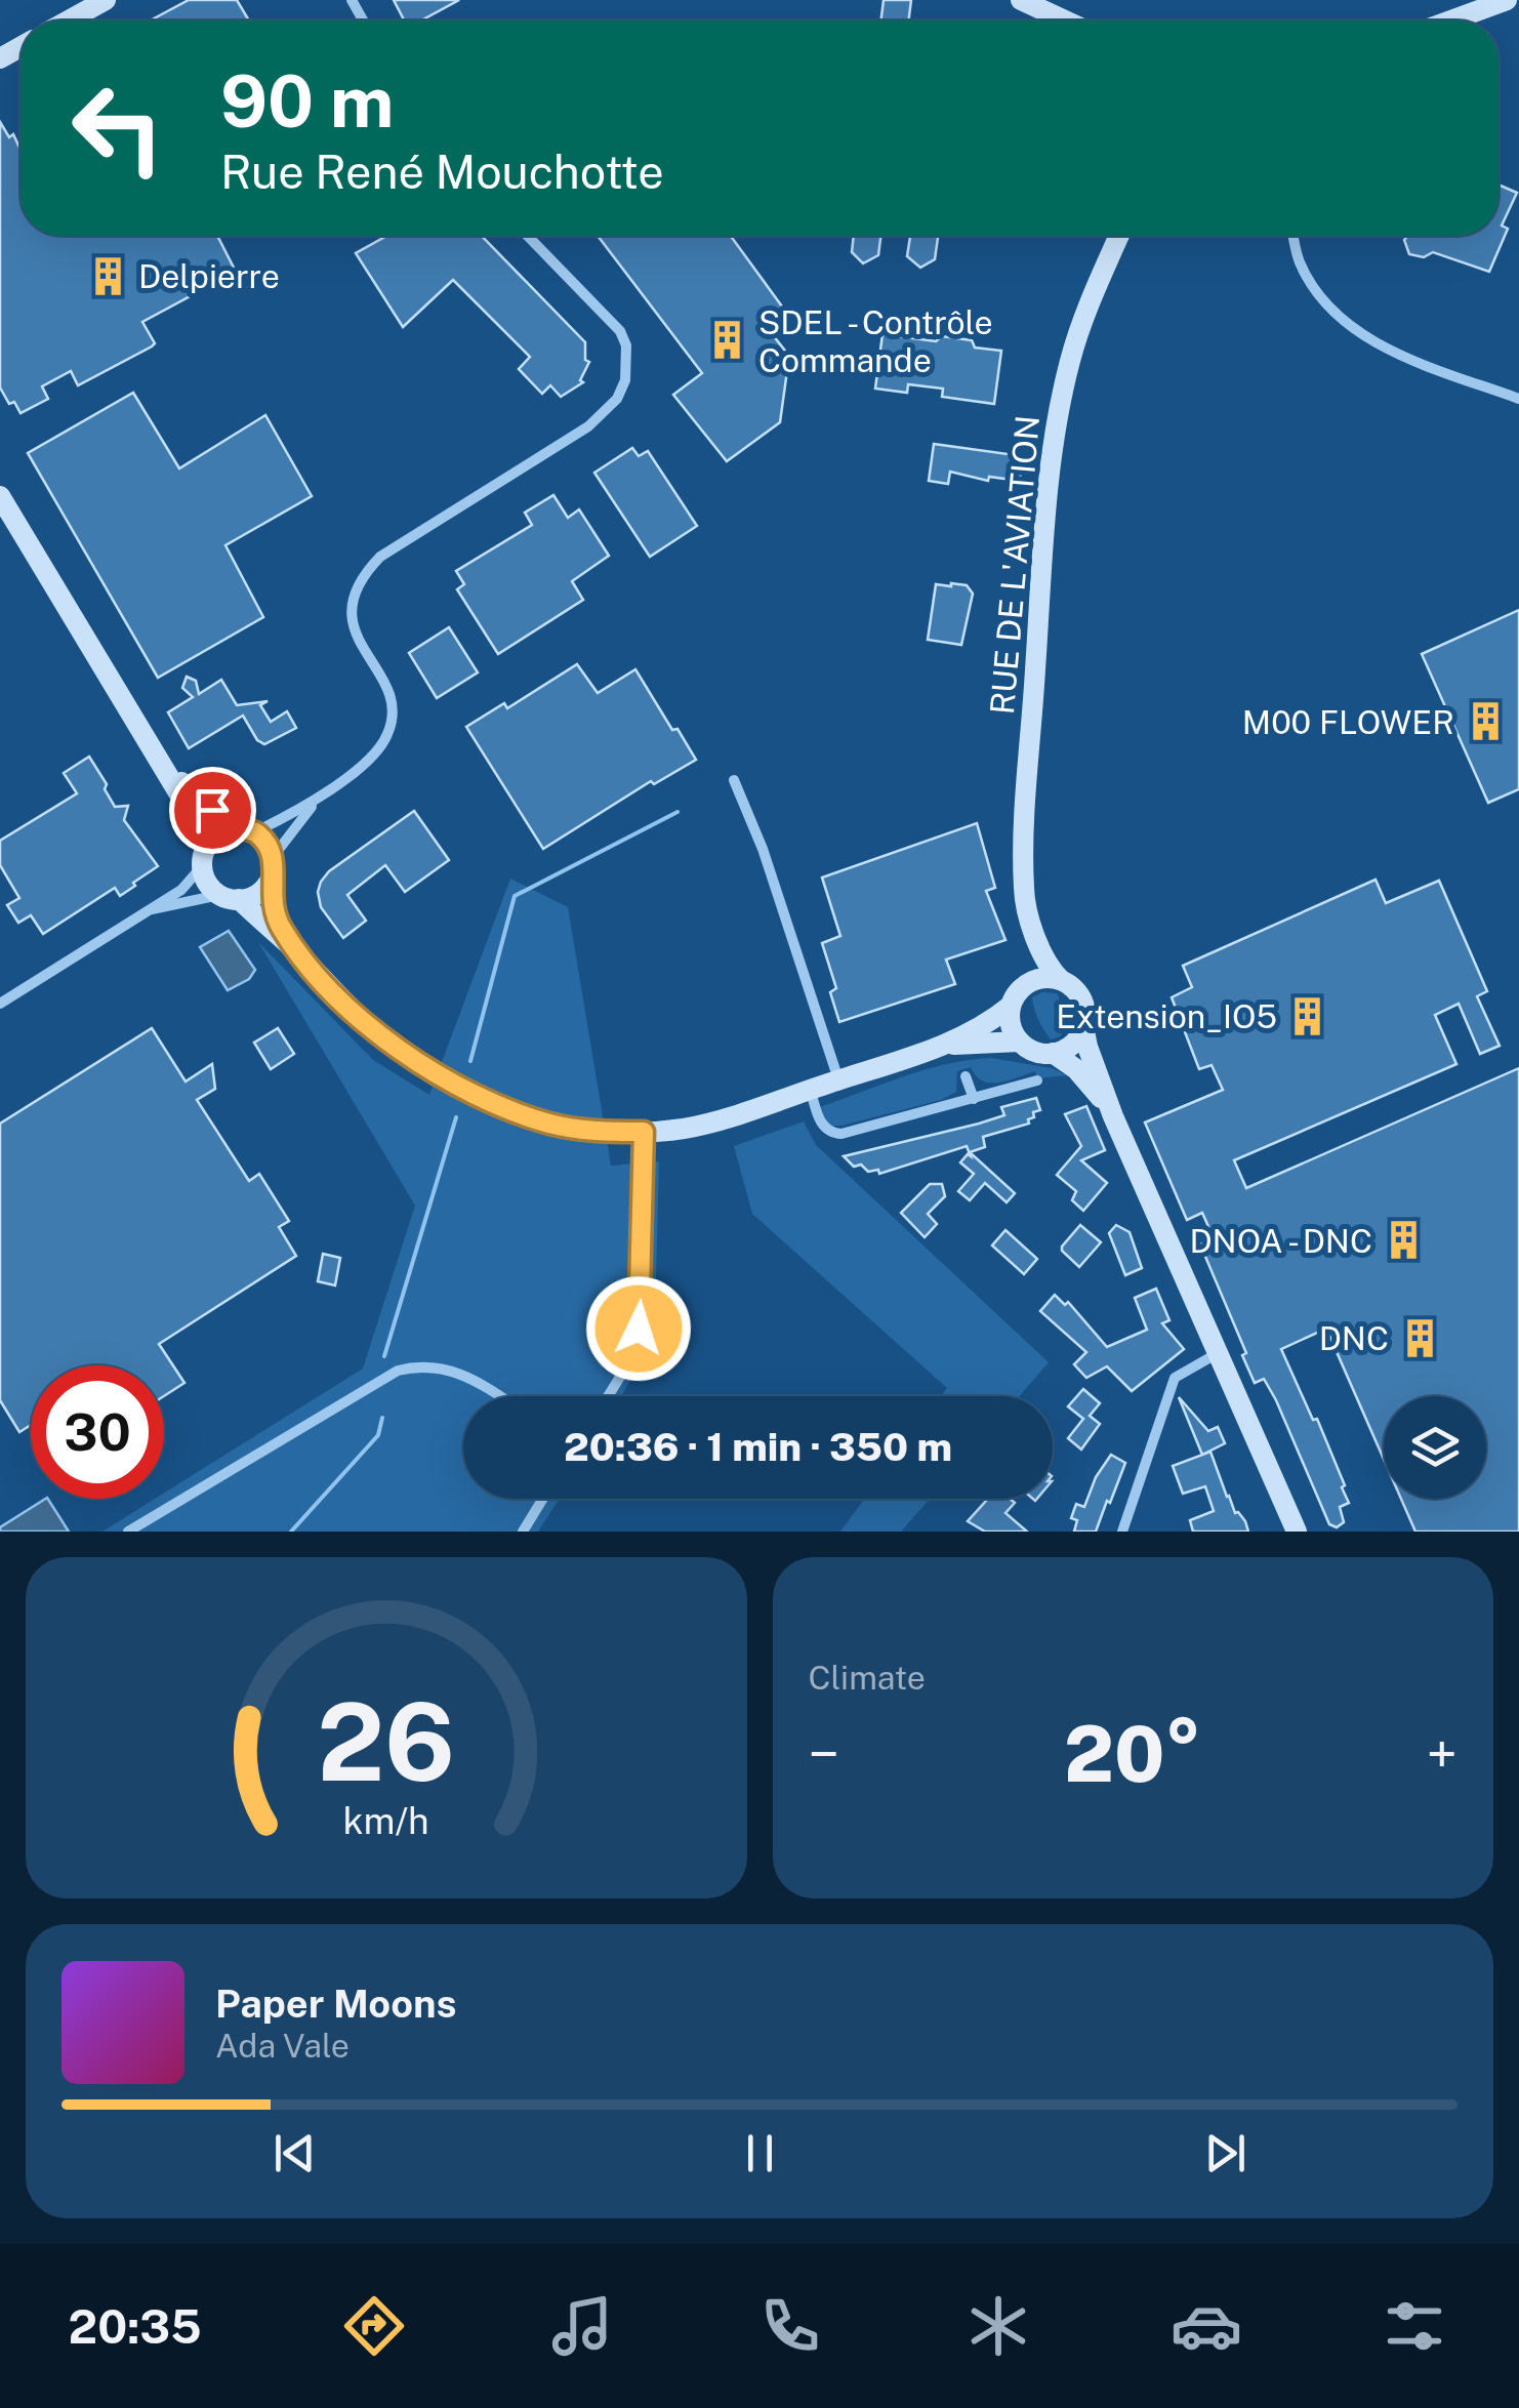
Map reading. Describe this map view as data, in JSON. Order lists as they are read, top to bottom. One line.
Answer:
{"streets":{"street":["RUE DE L'AVIATION"]},"places":{"building":["Delpierre","SDEL - Contrôle Commande","M00 FLOWER","Extension_IO5","DNOA - DNC","DNC"]},"page":{"turn":["90 m","Rue René Mouchotte"],"limit":"30","trip":"20:36 · 1 min · 350 m","tile":"Climate","heat":["−","20°","+"],"song":["Paper Moons","Ada Vale"],"tabs":"20:35","gauge":["26","km/h"]}}
